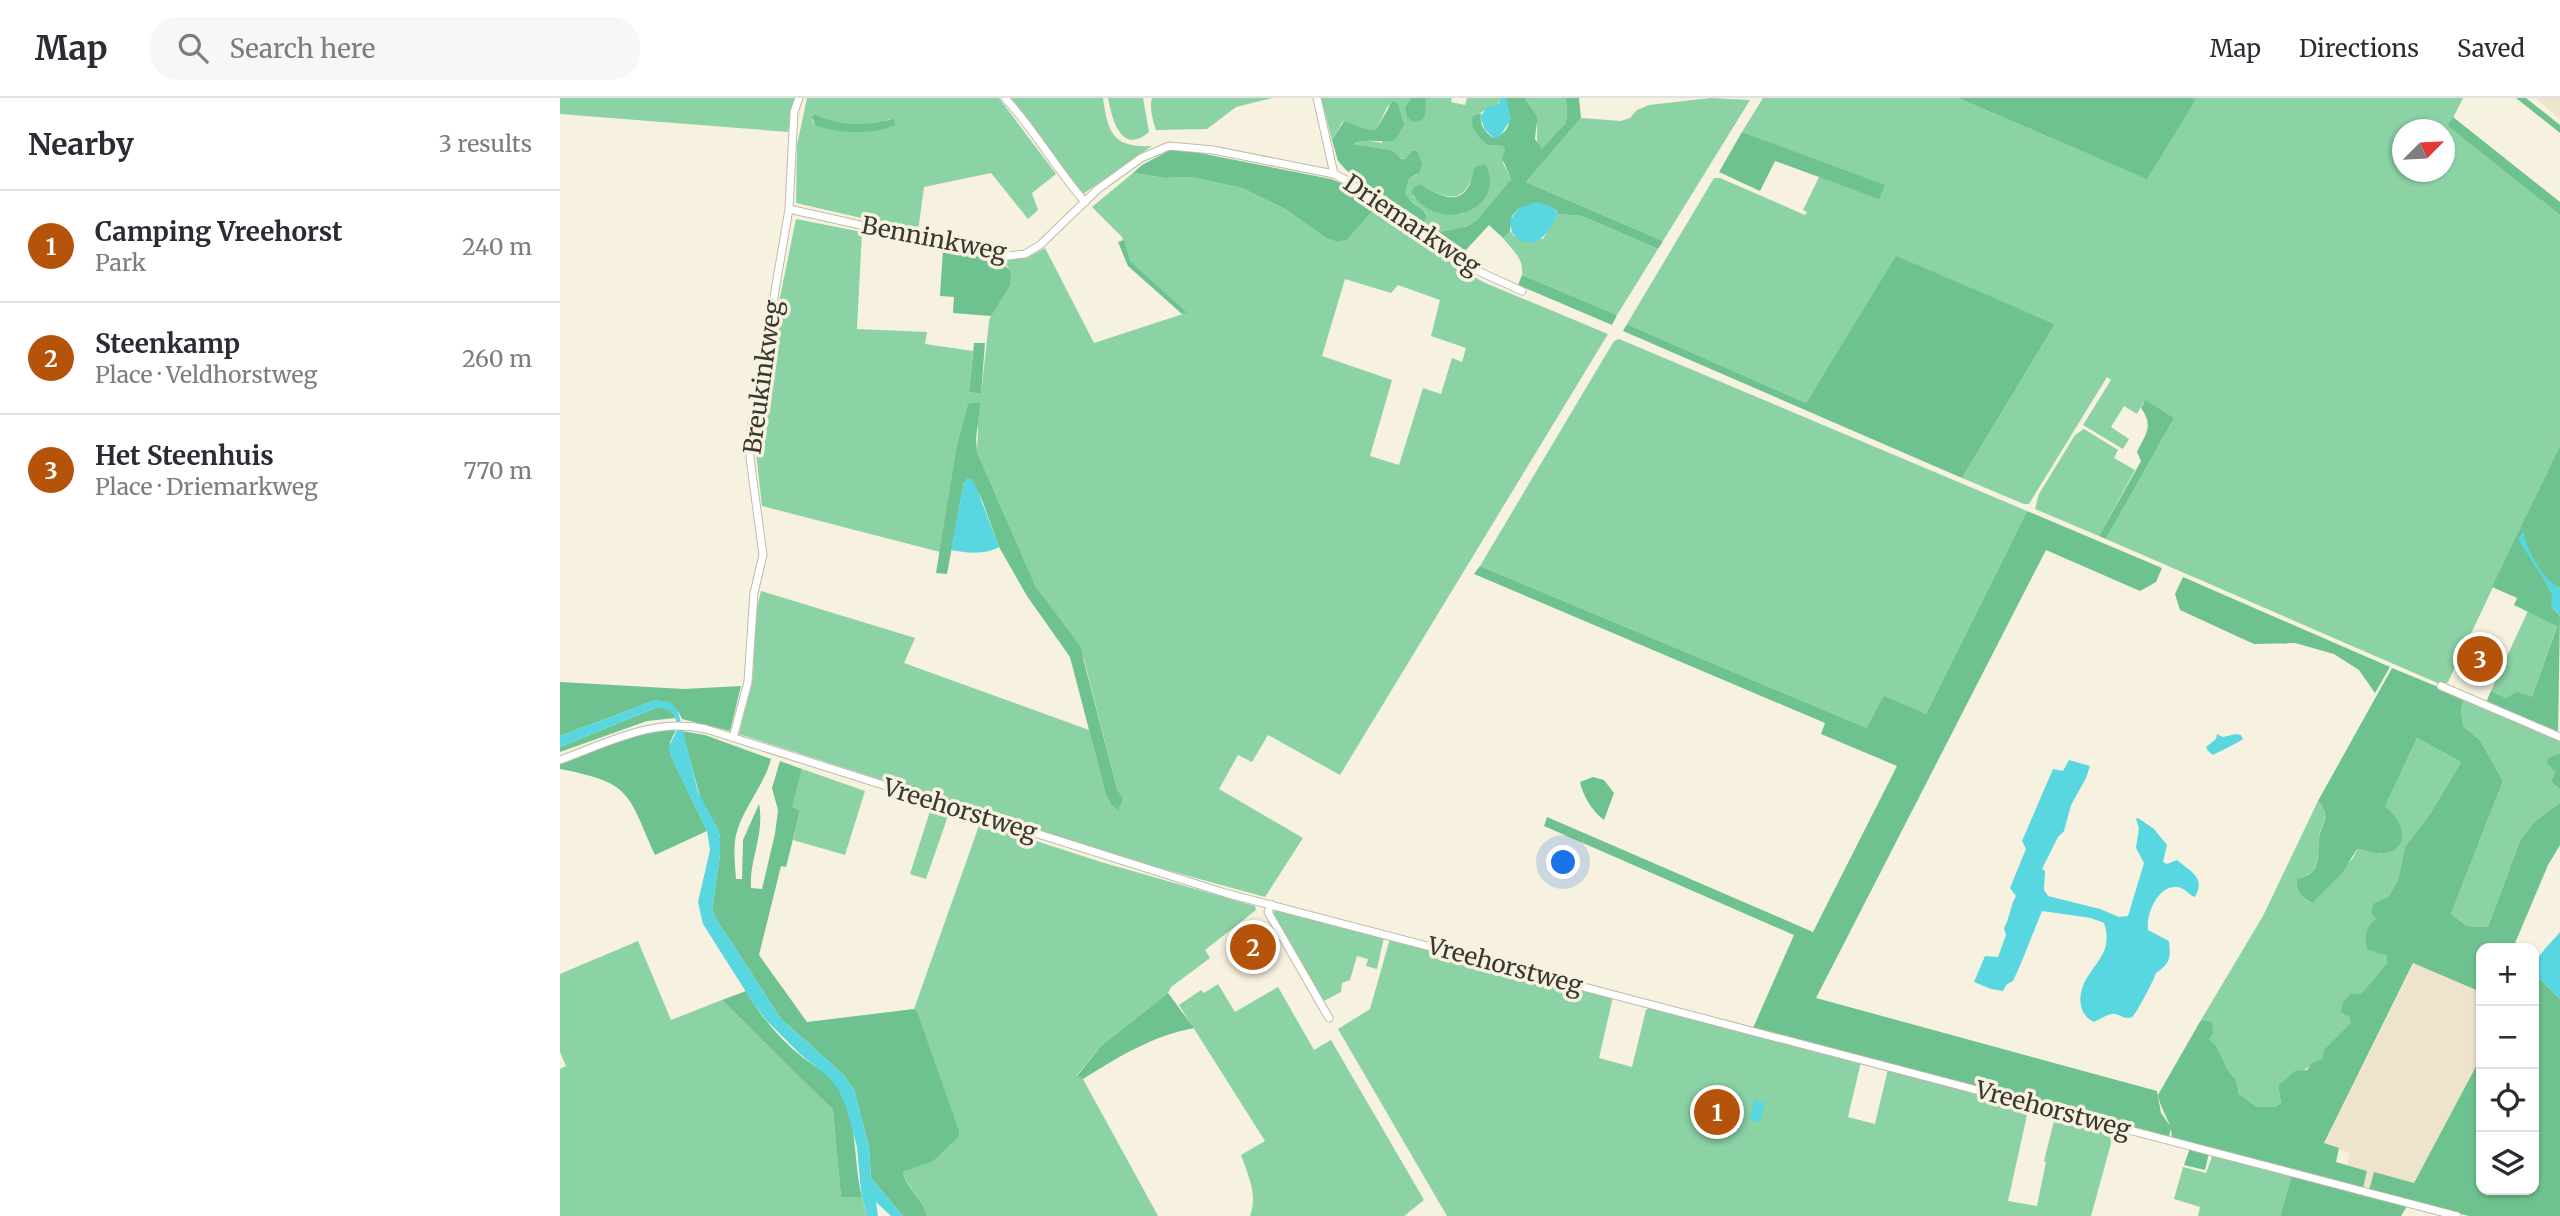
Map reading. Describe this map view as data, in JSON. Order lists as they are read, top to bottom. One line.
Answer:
{"streets":{"street":["Driemarkweg","Benninkweg","Breukinkweg","Vreehorstweg"]},"crossings":[["Driemarkweg","Benninkweg"],["Benninkweg","Breukinkweg"],["Breukinkweg","Vreehorstweg"]],"north":"top right","page":{"header":"Map","search":"Search here","nav":["Map","Directions","Saved"],"heading":["Nearby","3 results"],"list":[{"mark":"1","name":"Camping Vreehorst","note":"Park","value":"240 m"},{"mark":"2","name":"Steenkamp","note":"Place · Veldhorstweg","value":"260 m"},{"mark":"3","name":"Het Steenhuis","note":"Place · Driemarkweg","value":"770 m"}],"pins":["3","2","1"],"map_buttons":["+","−"]}}
